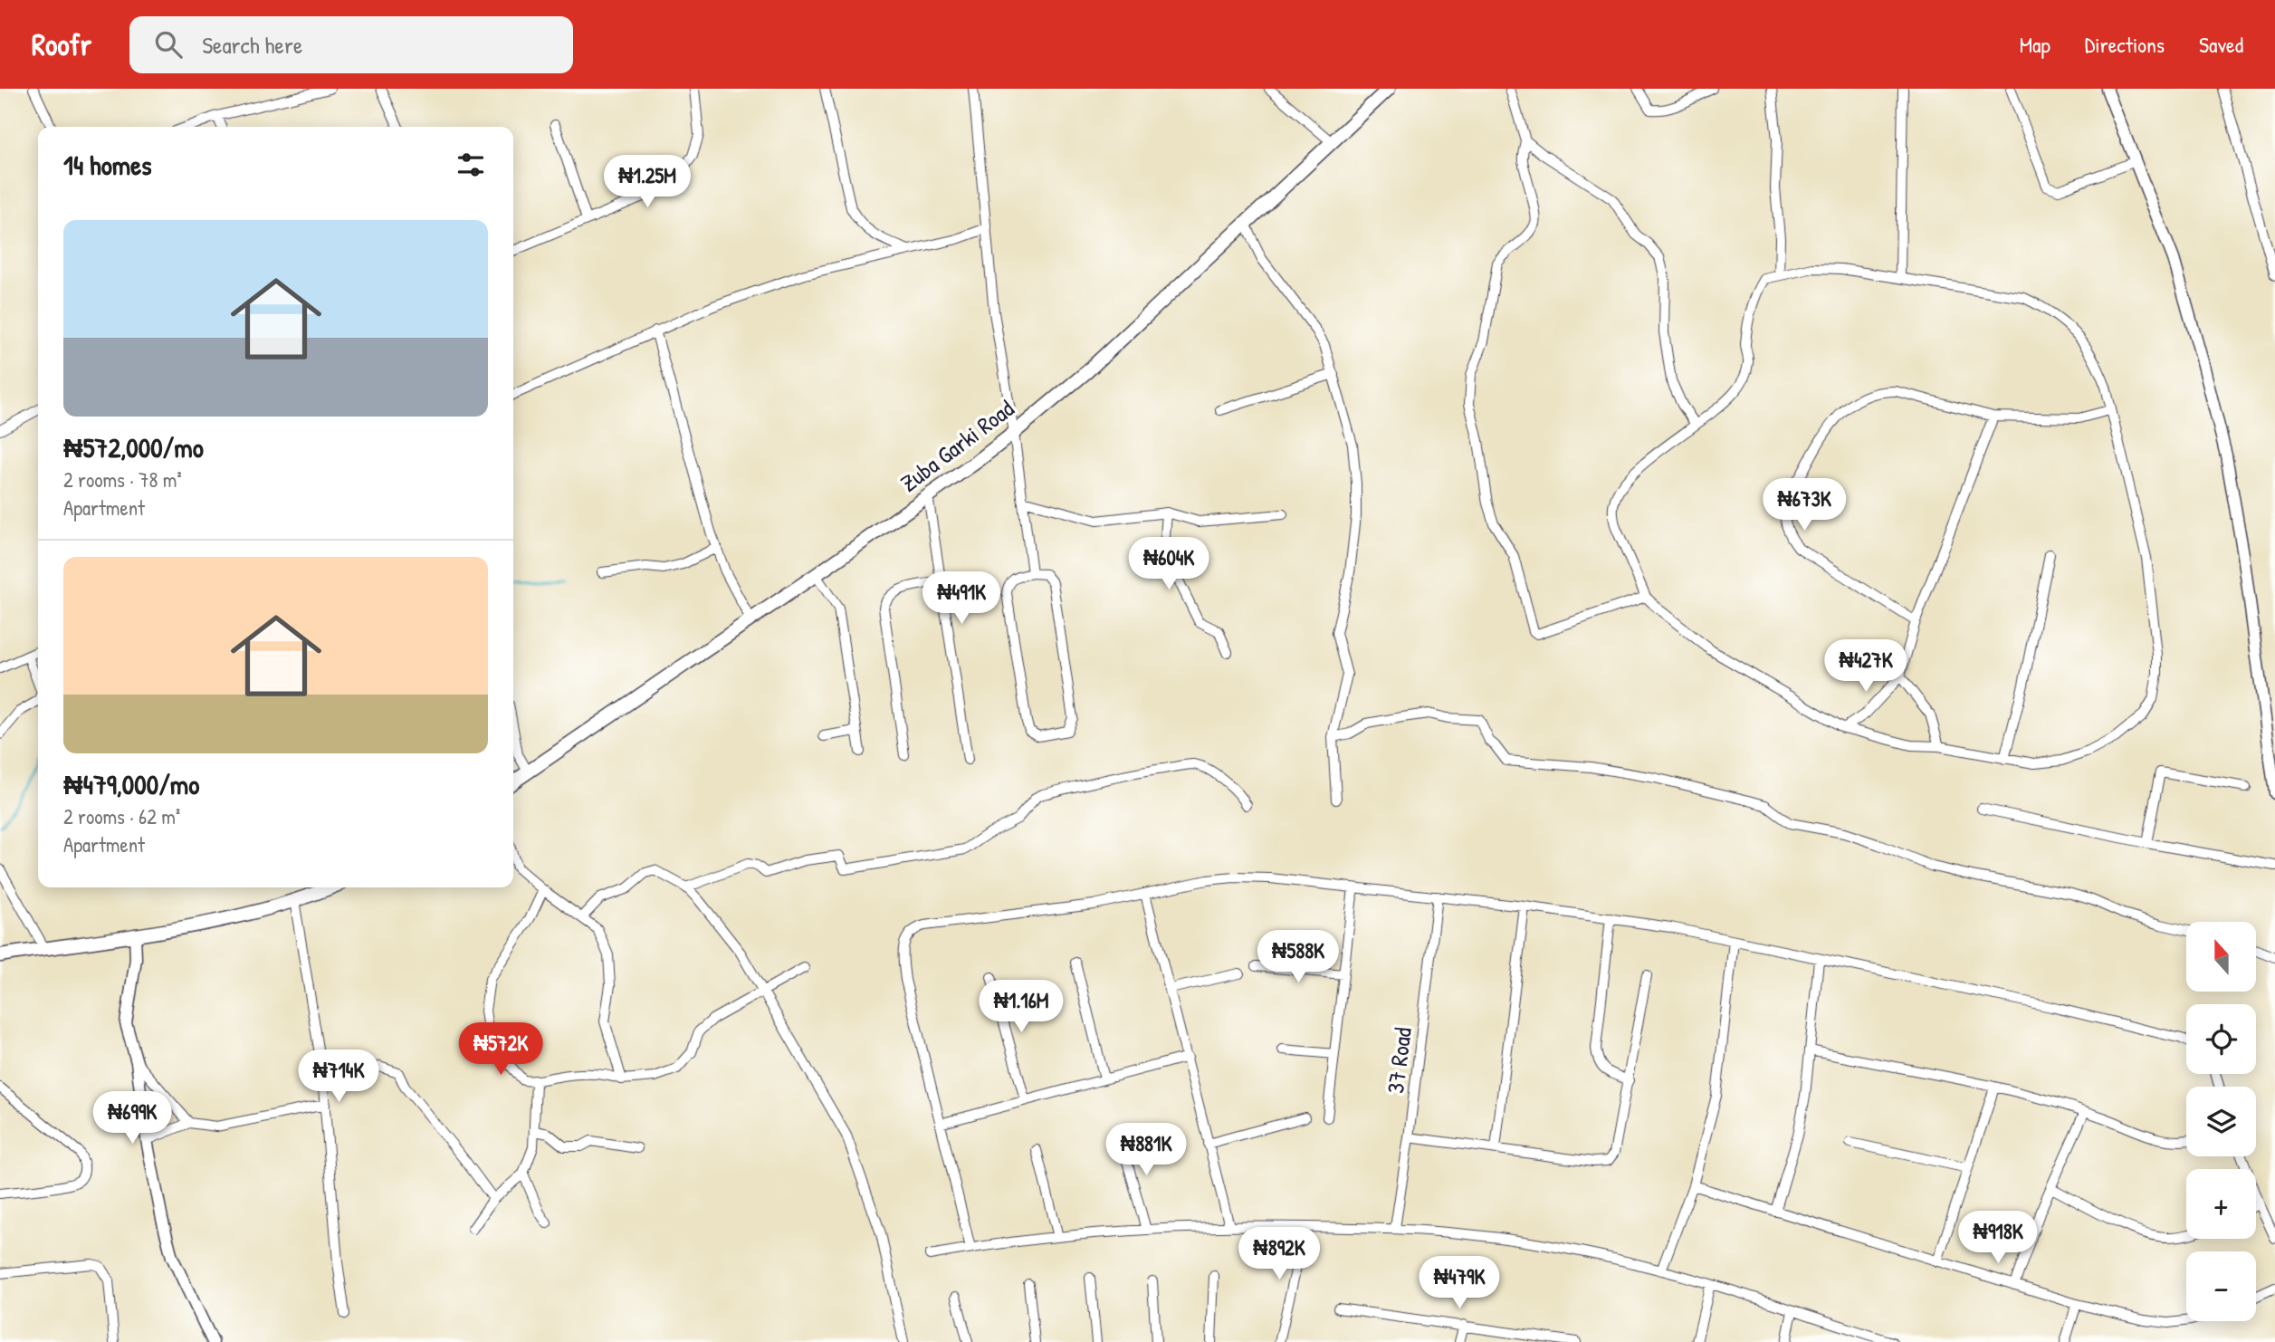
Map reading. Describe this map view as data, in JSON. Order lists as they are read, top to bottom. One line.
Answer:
{"streets":{"main road":["Zuba Garki Road"],"street":["37 Road"]},"north":"top","page":{"header":"Roofr","search":"Search here","nav":["Map","Directions","Saved"],"heading":"14 homes","price":["₦1.25M","₦673K","₦604K","₦491K","₦427K","₦588K","₦1.16M","₦572K","₦714K","₦699K","₦881K","₦918K","₦892K","₦479K"],"list":[{"name":"₦572,000/mo","note":"2 rooms · 78 m² · Apartment"},{"name":"₦479,000/mo","note":"2 rooms · 62 m² · Apartment"}],"map_buttons":["+","−"]}}
